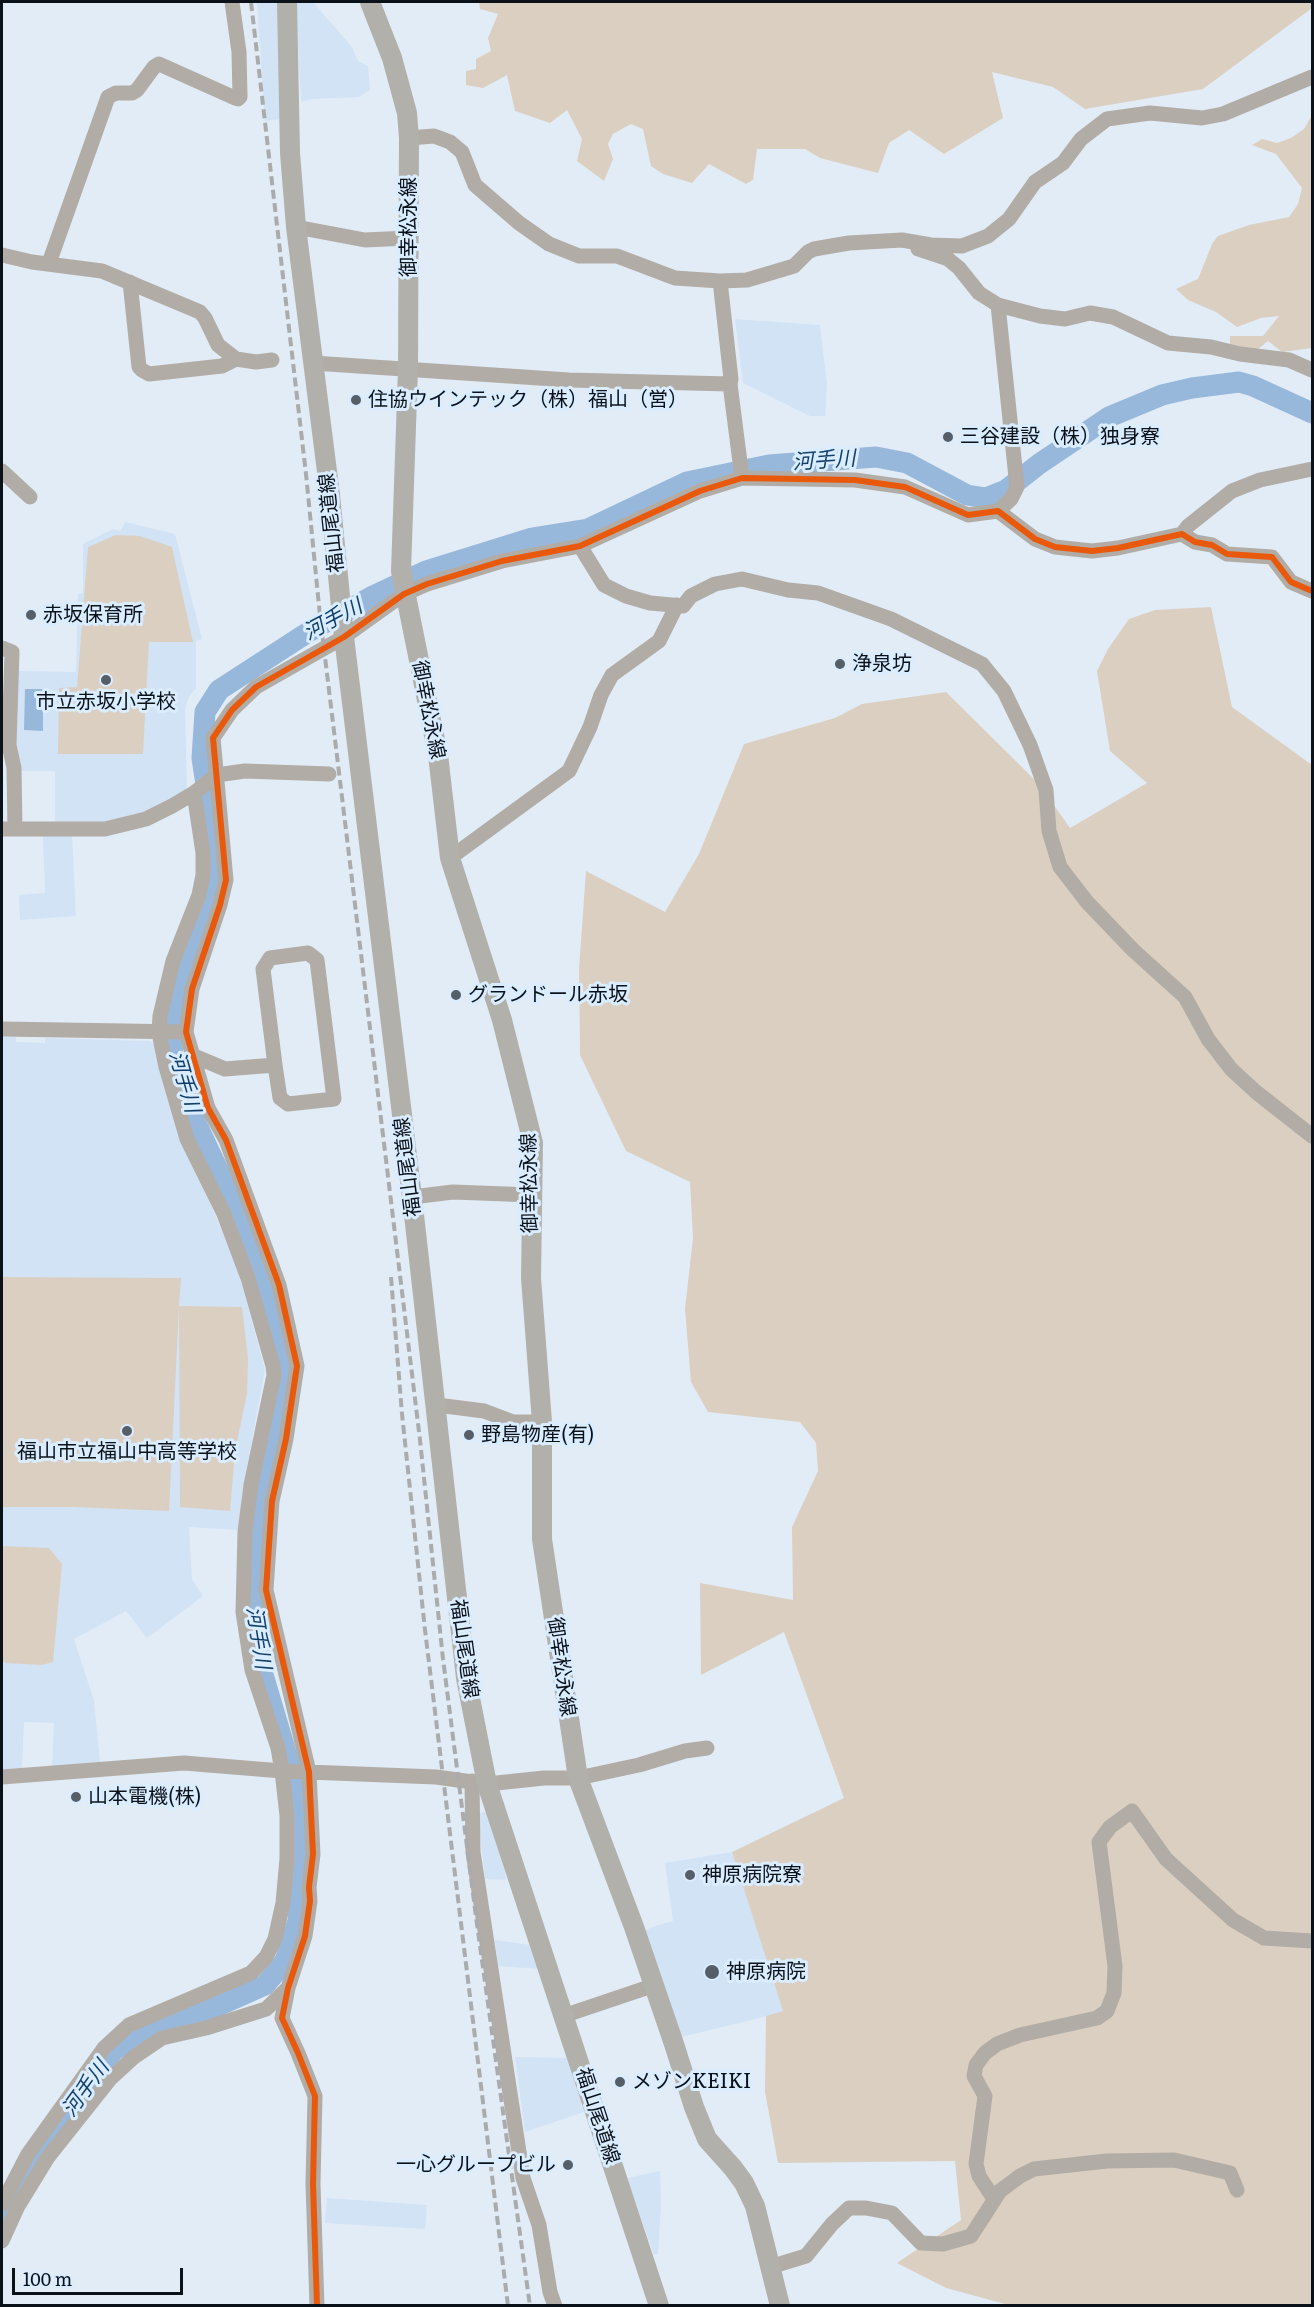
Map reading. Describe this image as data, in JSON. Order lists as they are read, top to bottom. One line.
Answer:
{"streets":{"main road":["御幸松永線","福山尾道線"]},"water":["河手川"],"places":["住協ウインテック（株）福山（営）","三谷建設（株）独身寮","赤坂保育所","浄泉坊","市立赤坂小学校","グランドール赤坂","福山市立福山中高等学校","野島物産(有)","山本電機(株)","神原病院寮","神原病院","メゾンKEIKI","一心グループビル"],"scale_bar":"100 m"}
